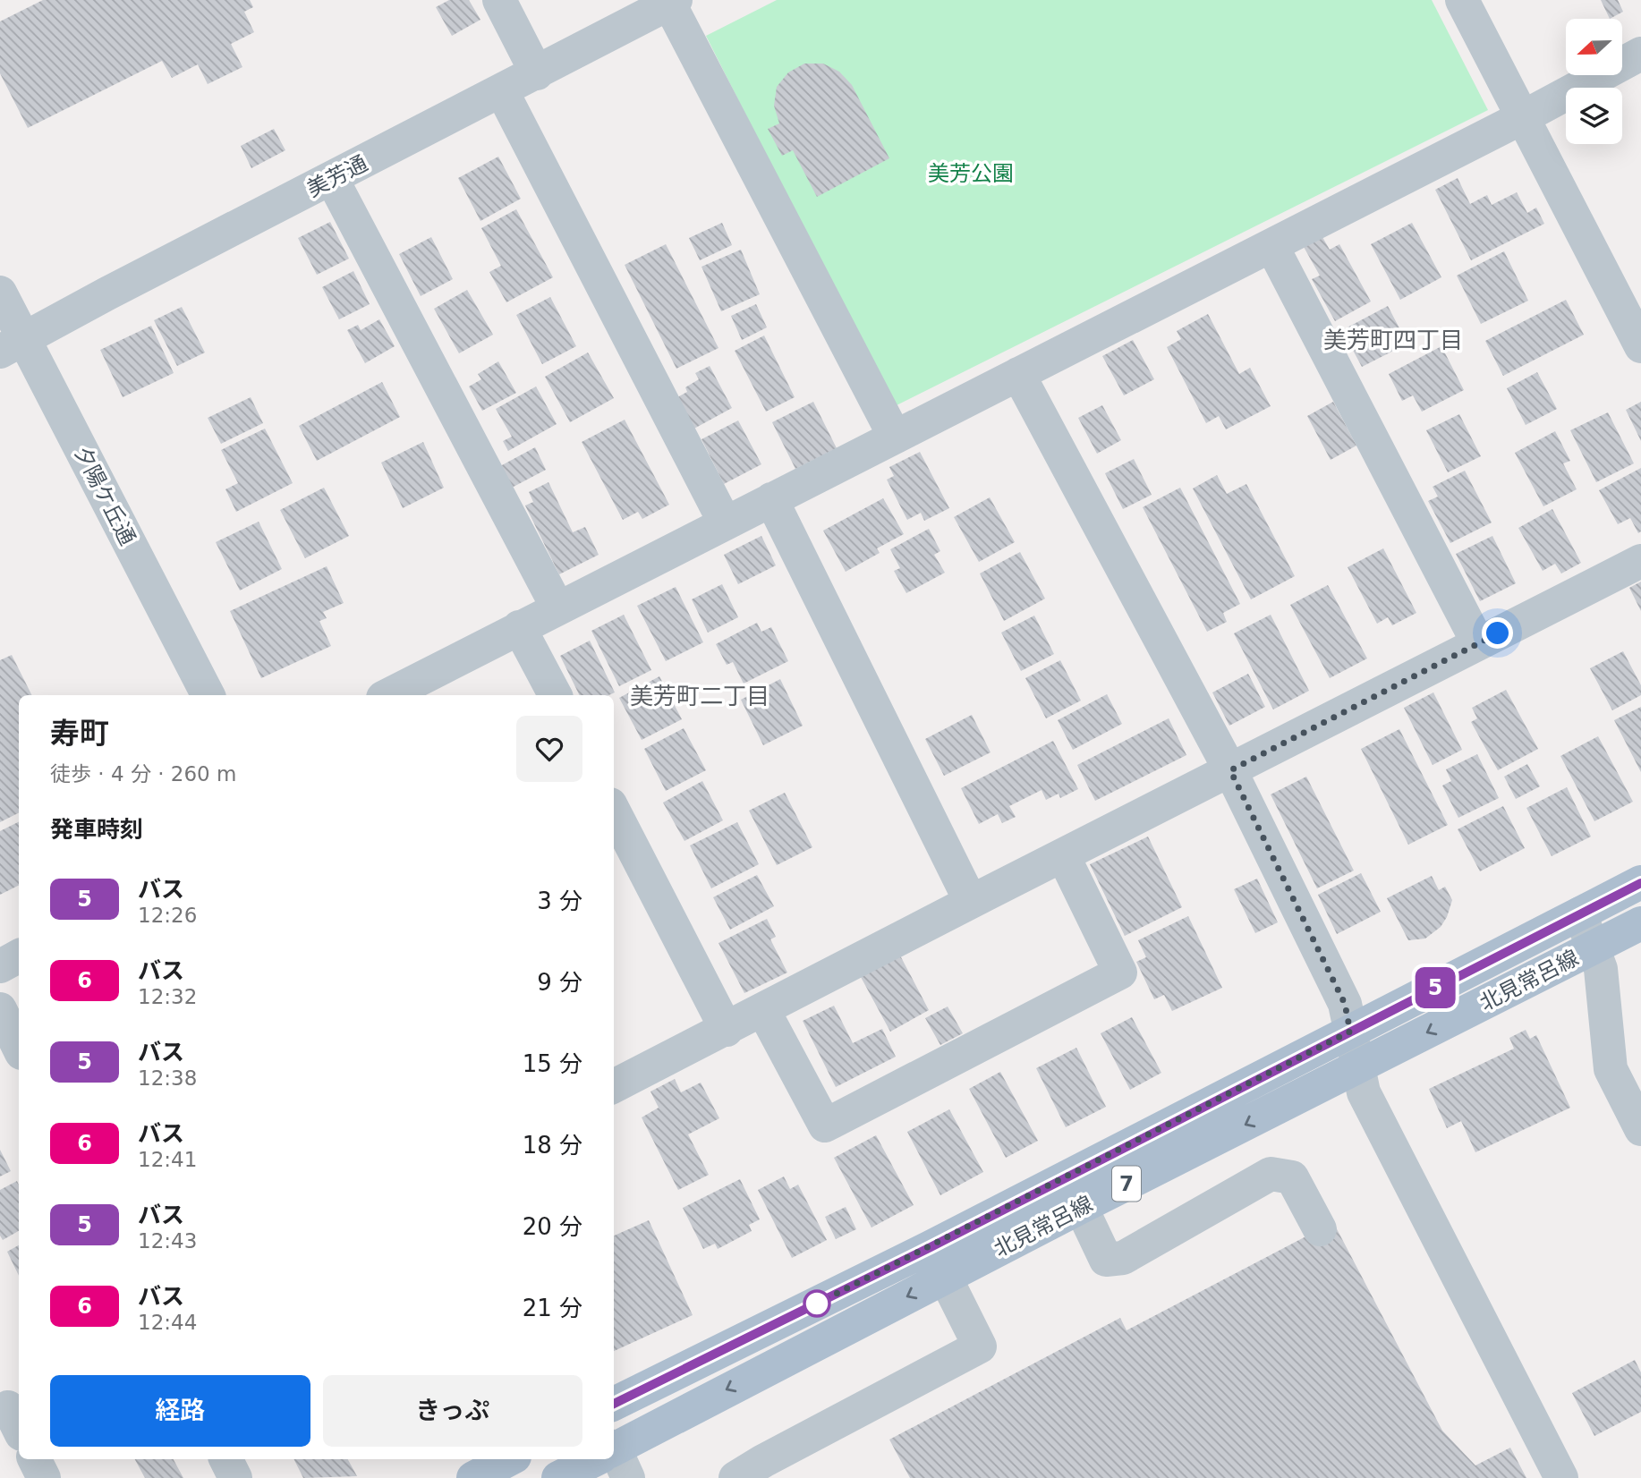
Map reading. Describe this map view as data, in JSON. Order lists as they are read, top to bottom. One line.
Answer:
{"streets":{"main road":["北見常呂線","7"],"street":["美芳通","夕陽ケ丘通"]},"crossings":[["美芳通","夕陽ケ丘通"]],"districts":["美芳町四丁目","美芳町二丁目"],"parks":["美芳公園"],"lines":["bus line 5"],"north":"left","page":{"on_map":"5","heading":[["寿町","徒歩 · 4 分 · 260 m"],"発車時刻"],"list":[{"mark":"5","name":"バス","note":"12:26","value":"3 分"},{"mark":"6","name":"バス","note":"12:32","value":"9 分"},{"mark":"5","name":"バス","note":"12:38","value":"15 分"},{"mark":"6","name":"バス","note":"12:41","value":"18 分"},{"mark":"5","name":"バス","note":"12:43","value":"20 分"},{"mark":"6","name":"バス","note":"12:44","value":"21 分"}],"buttons":["経路","きっぷ"]}}
